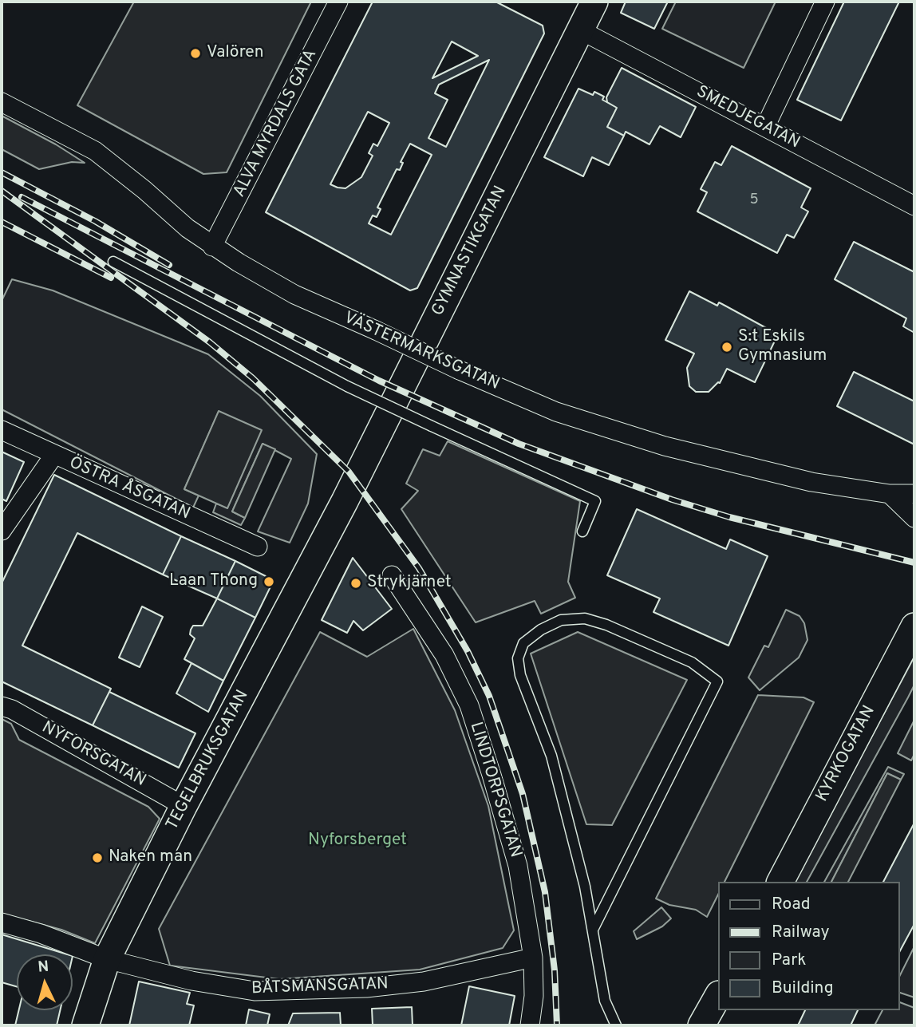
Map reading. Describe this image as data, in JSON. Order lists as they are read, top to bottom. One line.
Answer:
{"streets":{"street":["SMEDJEGATAN","ALVA MYRDALS GATA","GYMNASTIKGATAN","VÄSTERMARKSGATAN","ÖSTRA ÅSGATAN","KYRKOGATAN","NYFORSGATAN","TEGELBRUKSGATAN","LINDTORPSGATAN","BÅTSMANSGATAN"]},"crossings":[["SMEDJEGATAN","GYMNASTIKGATAN"],["ALVA MYRDALS GATA","VÄSTERMARKSGATAN"],["GYMNASTIKGATAN","TEGELBRUKSGATAN"],["NYFORSGATAN","TEGELBRUKSGATAN"],["TEGELBRUKSGATAN","BÅTSMANSGATAN"],["LINDTORPSGATAN","BÅTSMANSGATAN"]],"parks":["Nyforsberget"],"places":["Valören","S:t Eskils Gymnasium","Laan Thong","Strykjärnet","Naken man"],"house_numbers":["5"],"legend":["Road","Railway","Park","Building"],"north":"top"}
